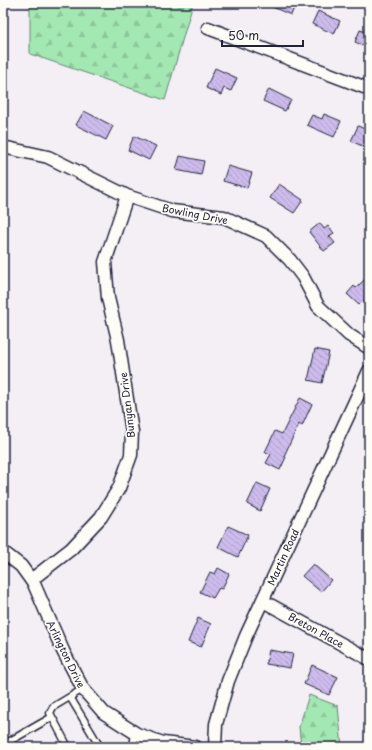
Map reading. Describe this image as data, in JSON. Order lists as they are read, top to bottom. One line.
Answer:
{"streets":{"street":["Bowling Drive","Bunyan Drive","Martin Road","Breton Place","Arlington Drive"]},"crossings":[["Bowling Drive","Bunyan Drive"],["Bunyan Drive","Arlington Drive"],["Martin Road","Breton Place"]],"scale_bar":"50 m"}
